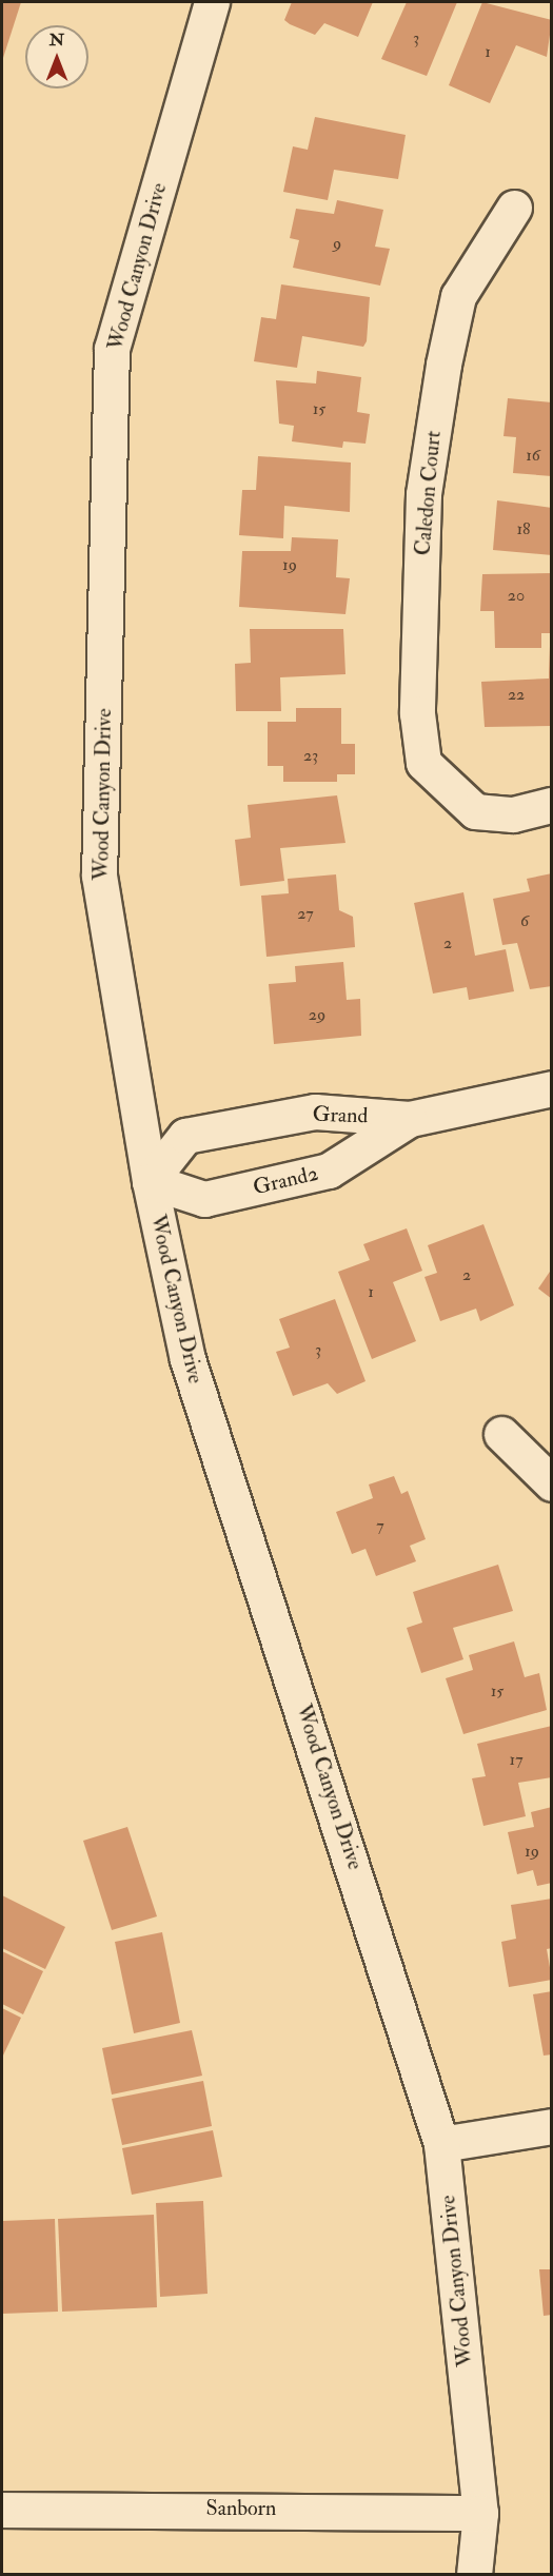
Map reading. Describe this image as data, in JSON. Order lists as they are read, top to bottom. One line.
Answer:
{"streets":{"street":["Wood Canyon Drive","Caledon Court","Grand","Grand2","Sanborn"]},"crossings":[["Wood Canyon Drive","Grand"],["Wood Canyon Drive","Grand2"],["Wood Canyon Drive","Sanborn"],["Grand","Grand2"]],"house_numbers":["3","1","9","15","16","18","19","20","22","23","27","6","2","29","2","1","3","7","15","17","19"],"north":"top"}
